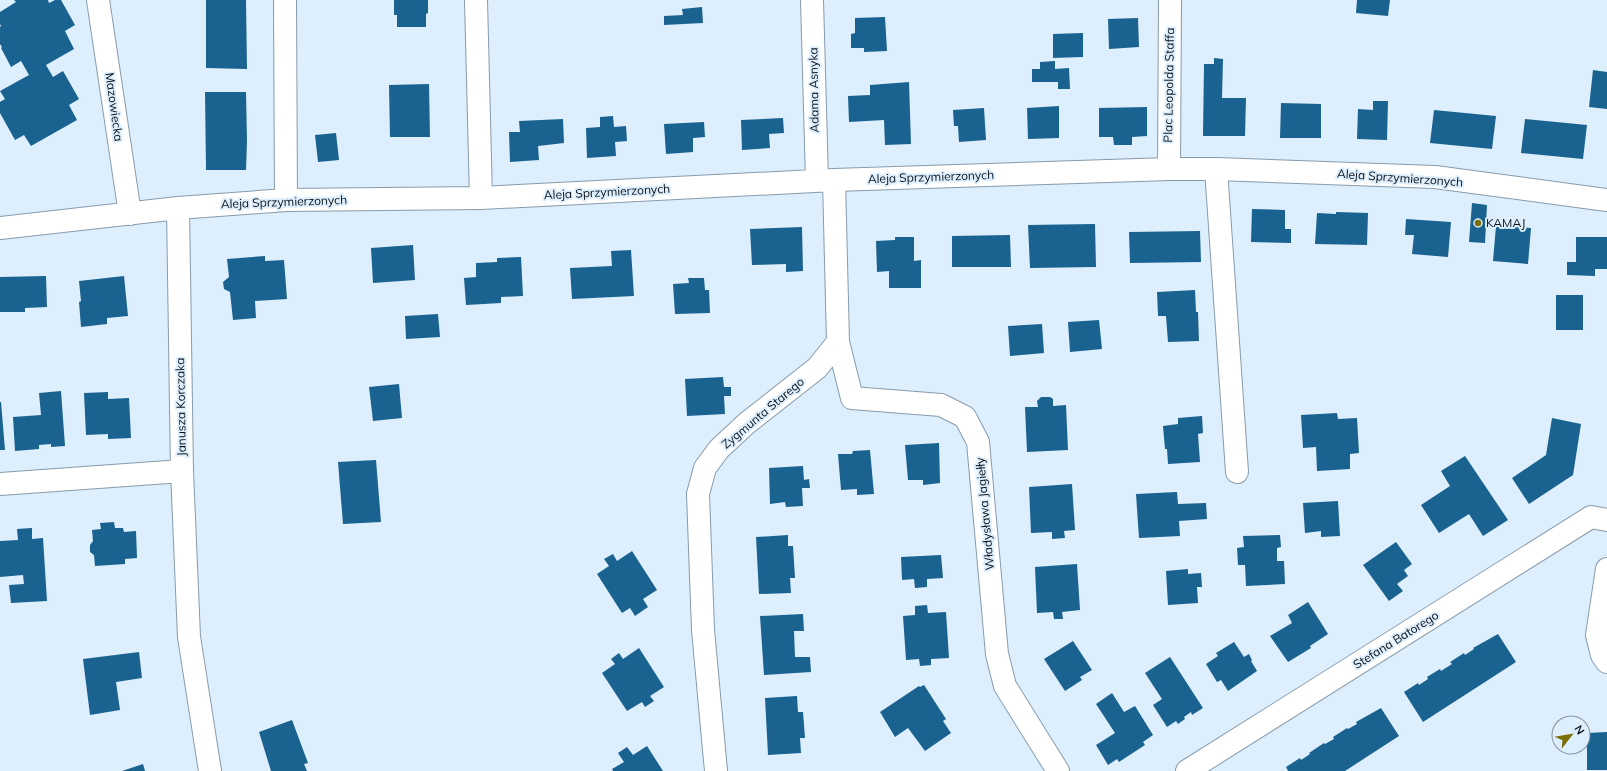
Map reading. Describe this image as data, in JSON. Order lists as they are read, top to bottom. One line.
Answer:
{"streets":{"street":["Plac Leopolda Staffa","Adama Asnyka","Mazowiecka","Aleja Sprzymierzonych","Janusza Korczaka","Zygmunta Starego","Władysława Jagiełły","Stefana Batorego"]},"crossings":[["Plac Leopolda Staffa","Aleja Sprzymierzonych"],["Adama Asnyka","Aleja Sprzymierzonych"],["Mazowiecka","Aleja Sprzymierzonych"],["Aleja Sprzymierzonych","Janusza Korczaka"],["Zygmunta Starego","Władysława Jagiełły"]],"places":["KAMAJ"],"north":"top right"}
